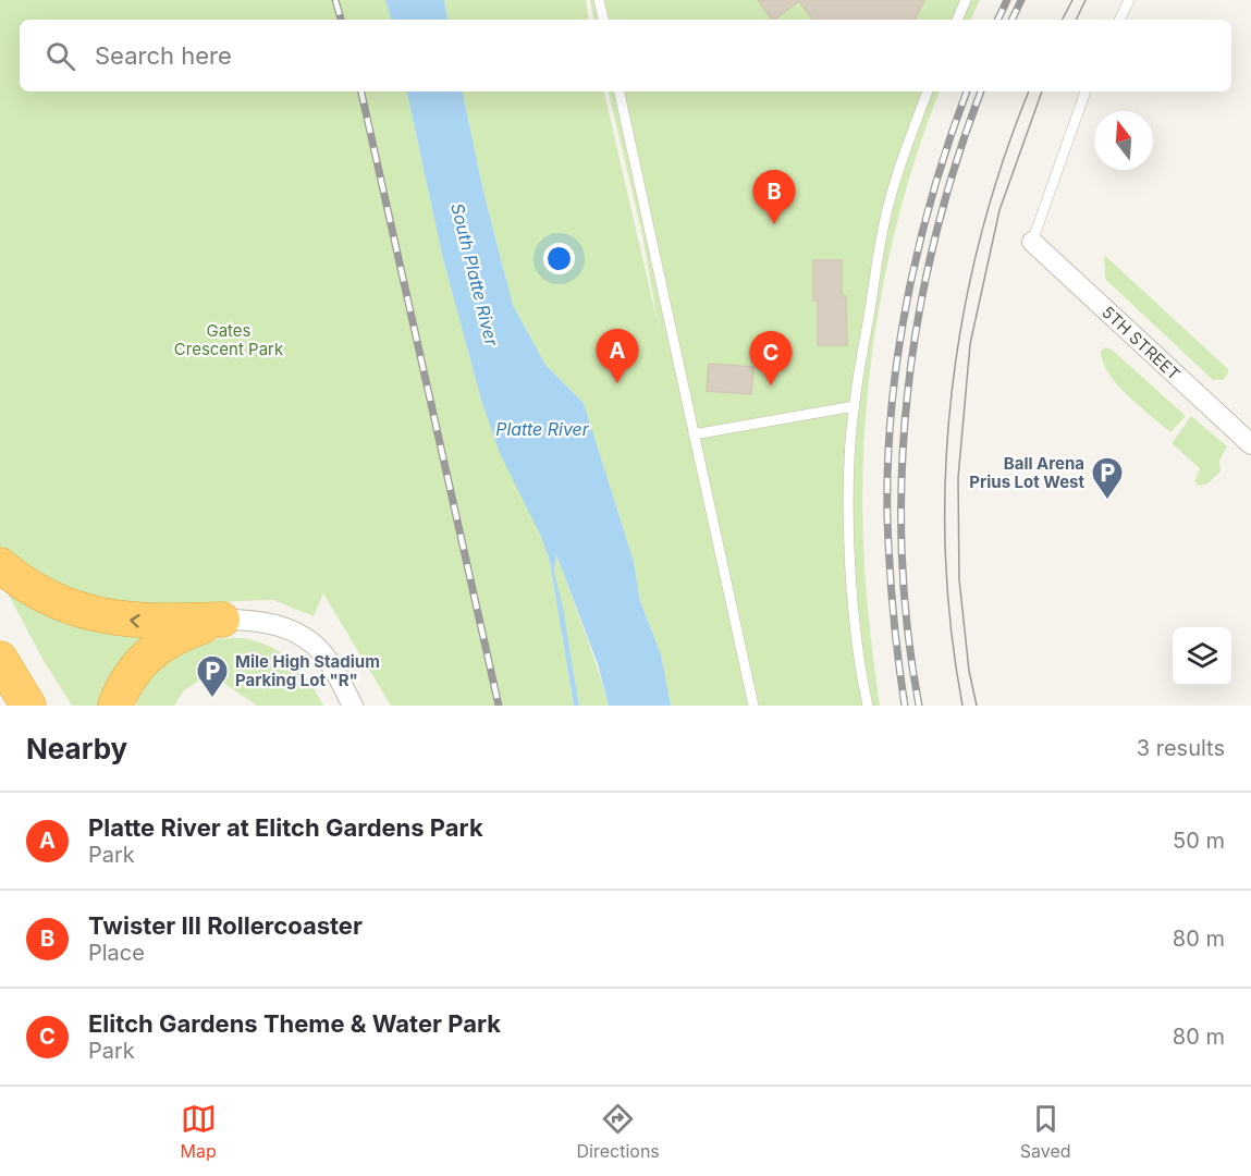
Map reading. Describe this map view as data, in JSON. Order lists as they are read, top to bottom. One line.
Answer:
{"streets":{"street":["5TH STREET"]},"water":["South Platte River","Platte River"],"parks":["Gates Crescent Park"],"places":{"parking":["Ball Arena Prius Lot West","Mile High Stadium Parking Lot \"R\""]},"north":"top","page":{"search":"Search here","pins":["B","A","C"],"heading":["Nearby","3 results"],"list":[{"mark":"A","name":"Platte River at Elitch Gardens Park","note":"Park","value":"50 m"},{"mark":"B","name":"Twister III Rollercoaster","note":"Place","value":"80 m"},{"mark":"C","name":"Elitch Gardens Theme & Water Park","note":"Park","value":"80 m"}],"nav":["Map","Directions","Saved"]}}
